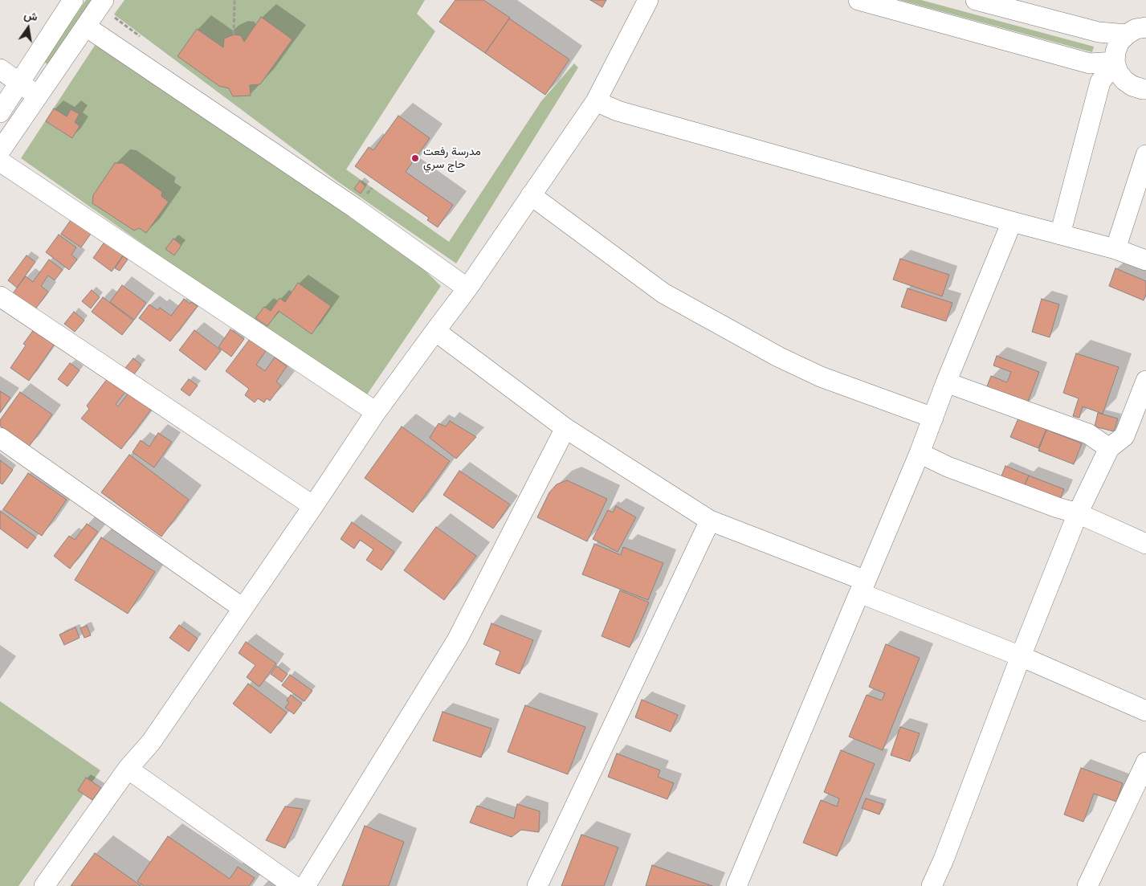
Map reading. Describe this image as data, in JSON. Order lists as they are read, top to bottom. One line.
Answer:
{"places":["مدرسة رفعت حاج سري"],"north":"top"}
